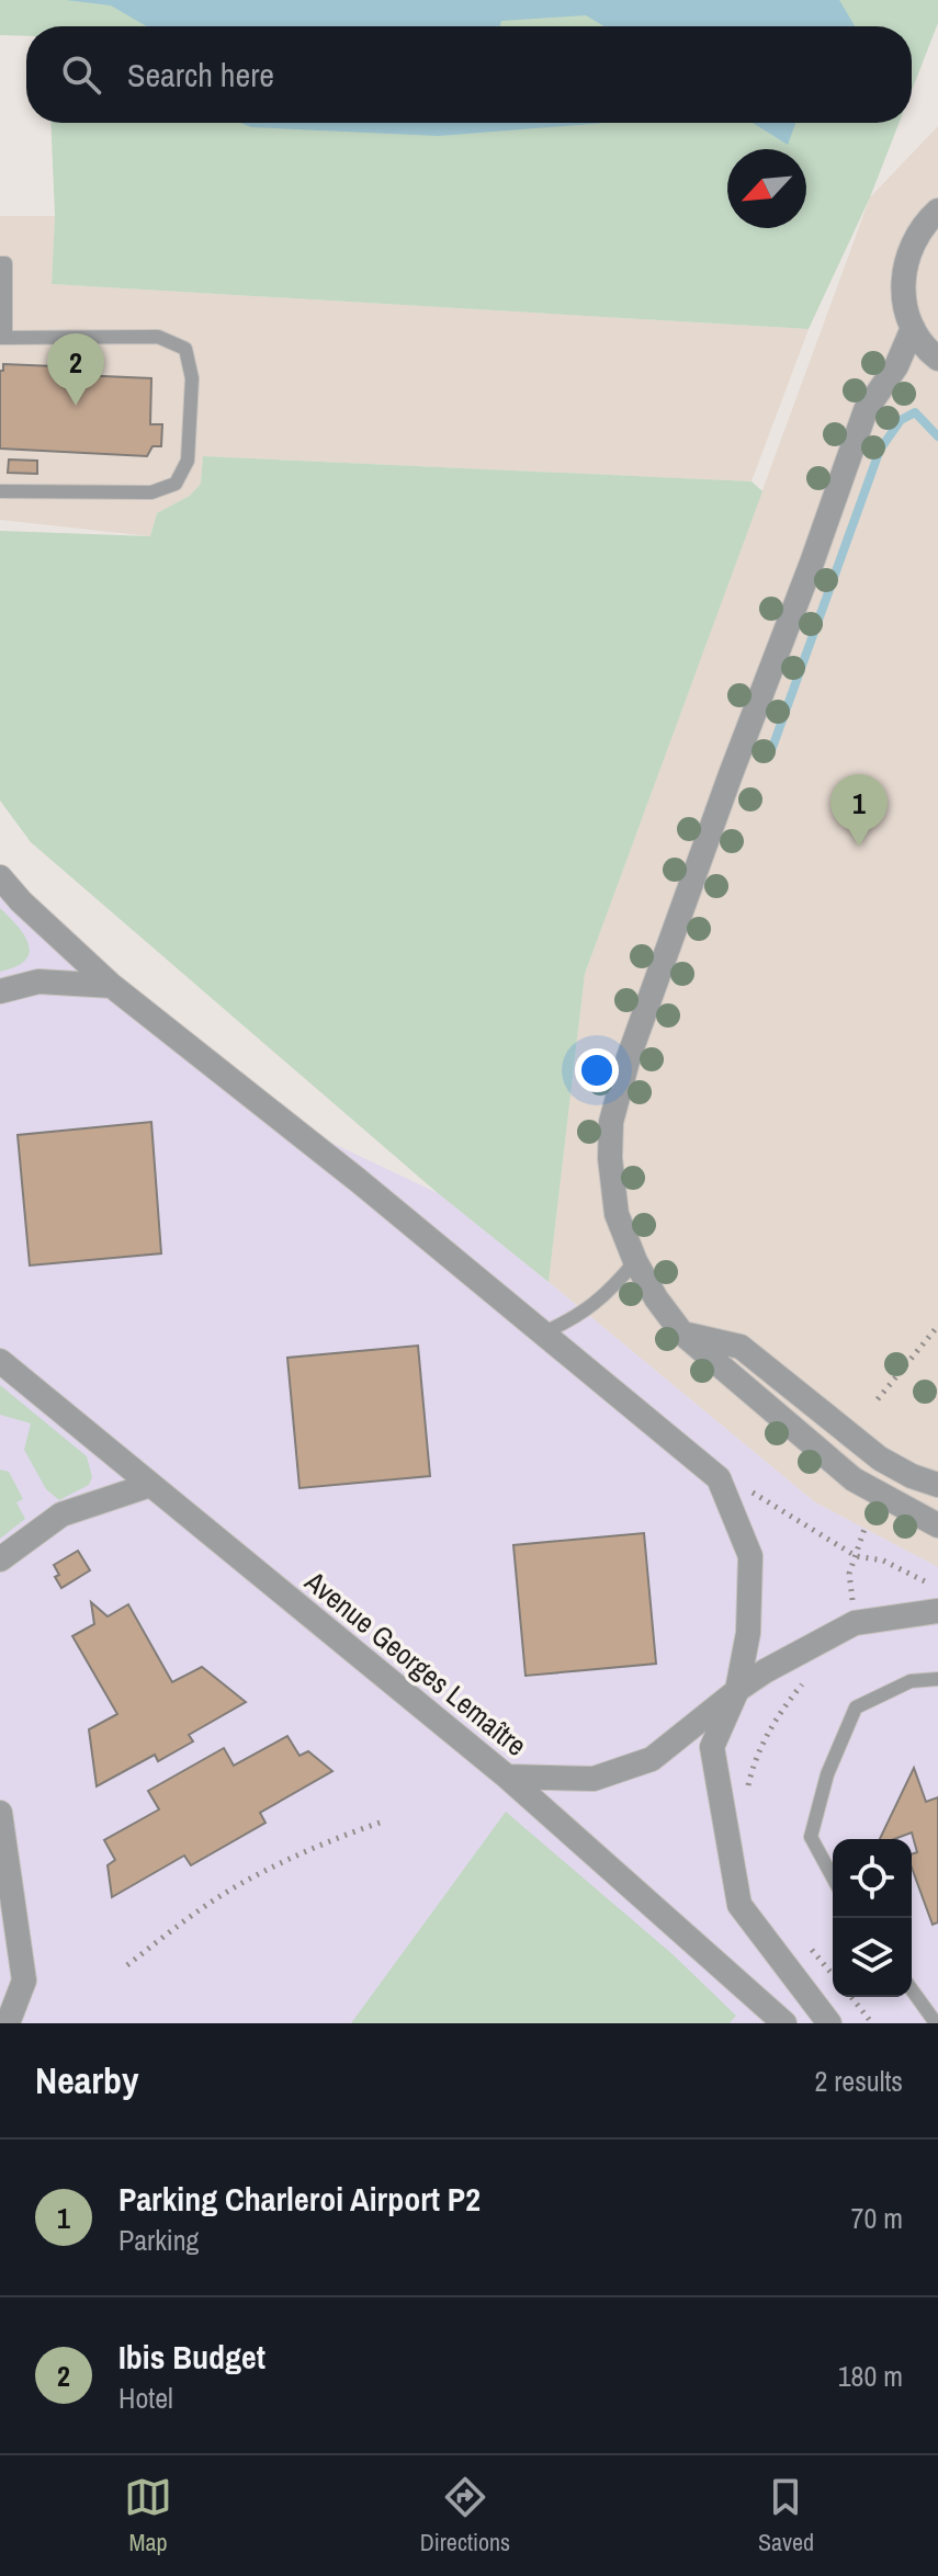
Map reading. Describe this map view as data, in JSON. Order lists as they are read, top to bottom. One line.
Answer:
{"streets":{"street":["Avenue Georges Lemaître"]},"north":"bottom left","page":{"search":"Search here","pins":["2","1"],"heading":["Nearby","2 results"],"list":[{"mark":"1","name":"Parking Charleroi Airport P2","note":"Parking","value":"70 m"},{"mark":"2","name":"Ibis Budget","note":"Hotel","value":"180 m"}],"nav":["Map","Directions","Saved"]}}
